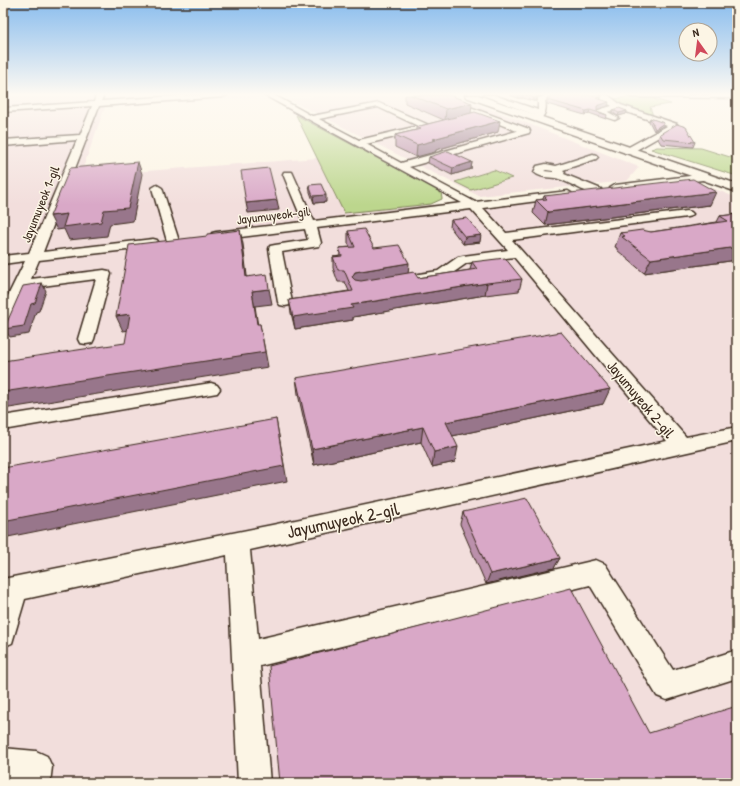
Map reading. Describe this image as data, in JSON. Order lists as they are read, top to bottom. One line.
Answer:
{"streets":{"street":["Jayumuyeok 1-gil","Jayumuyeok-gil","Jayumuyeok 2-gil"]},"crossings":[["Jayumuyeok-gil","Jayumuyeok 2-gil"]],"north":"top"}
